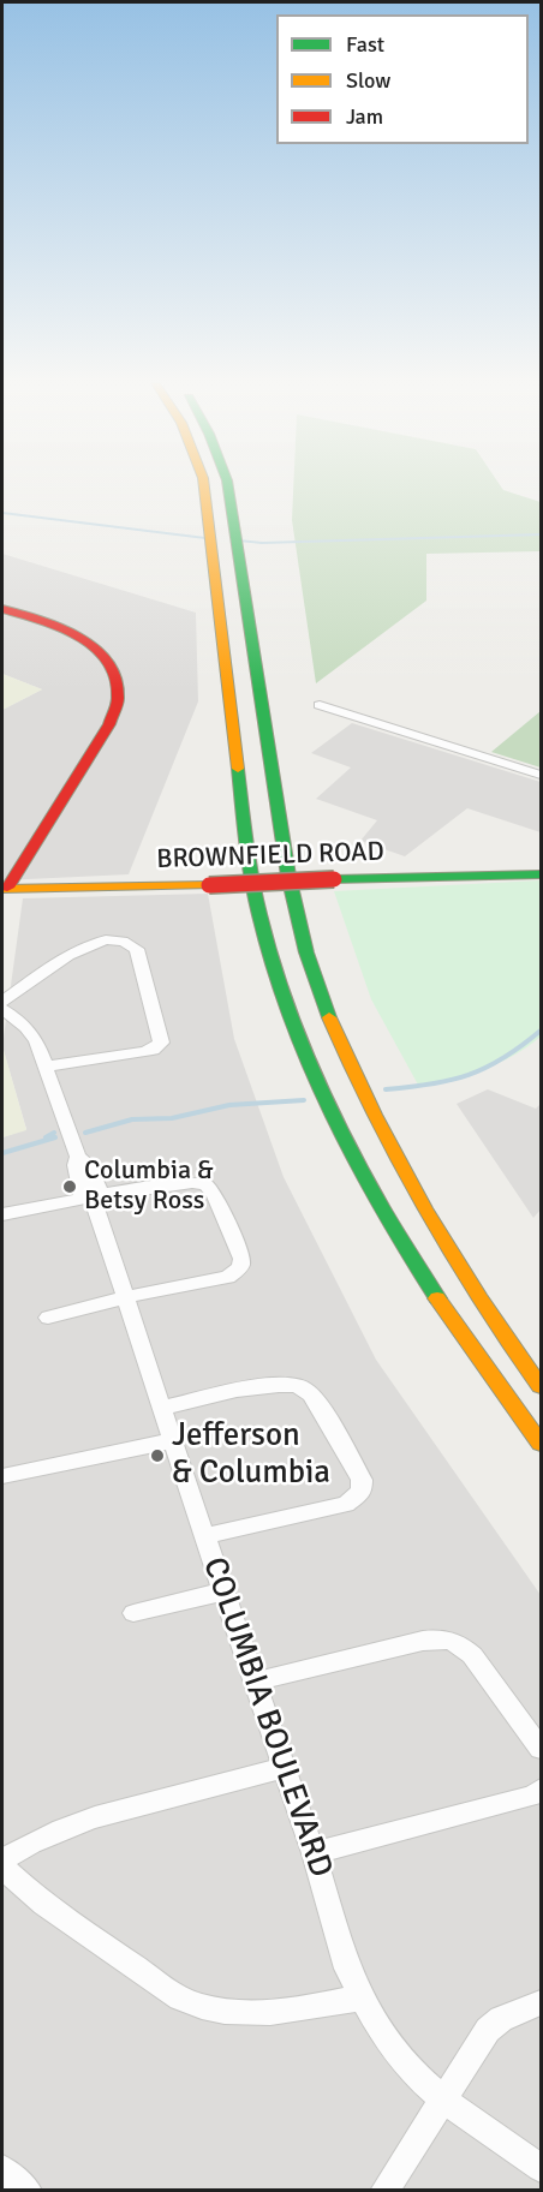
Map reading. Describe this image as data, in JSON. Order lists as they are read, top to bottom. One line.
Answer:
{"streets":{"main road":["BROWNFIELD ROAD"],"street":["COLUMBIA BOULEVARD"]},"places":["Columbia & Betsy Ross","Jefferson & Columbia"],"legend":["Fast","Slow","Jam"]}
